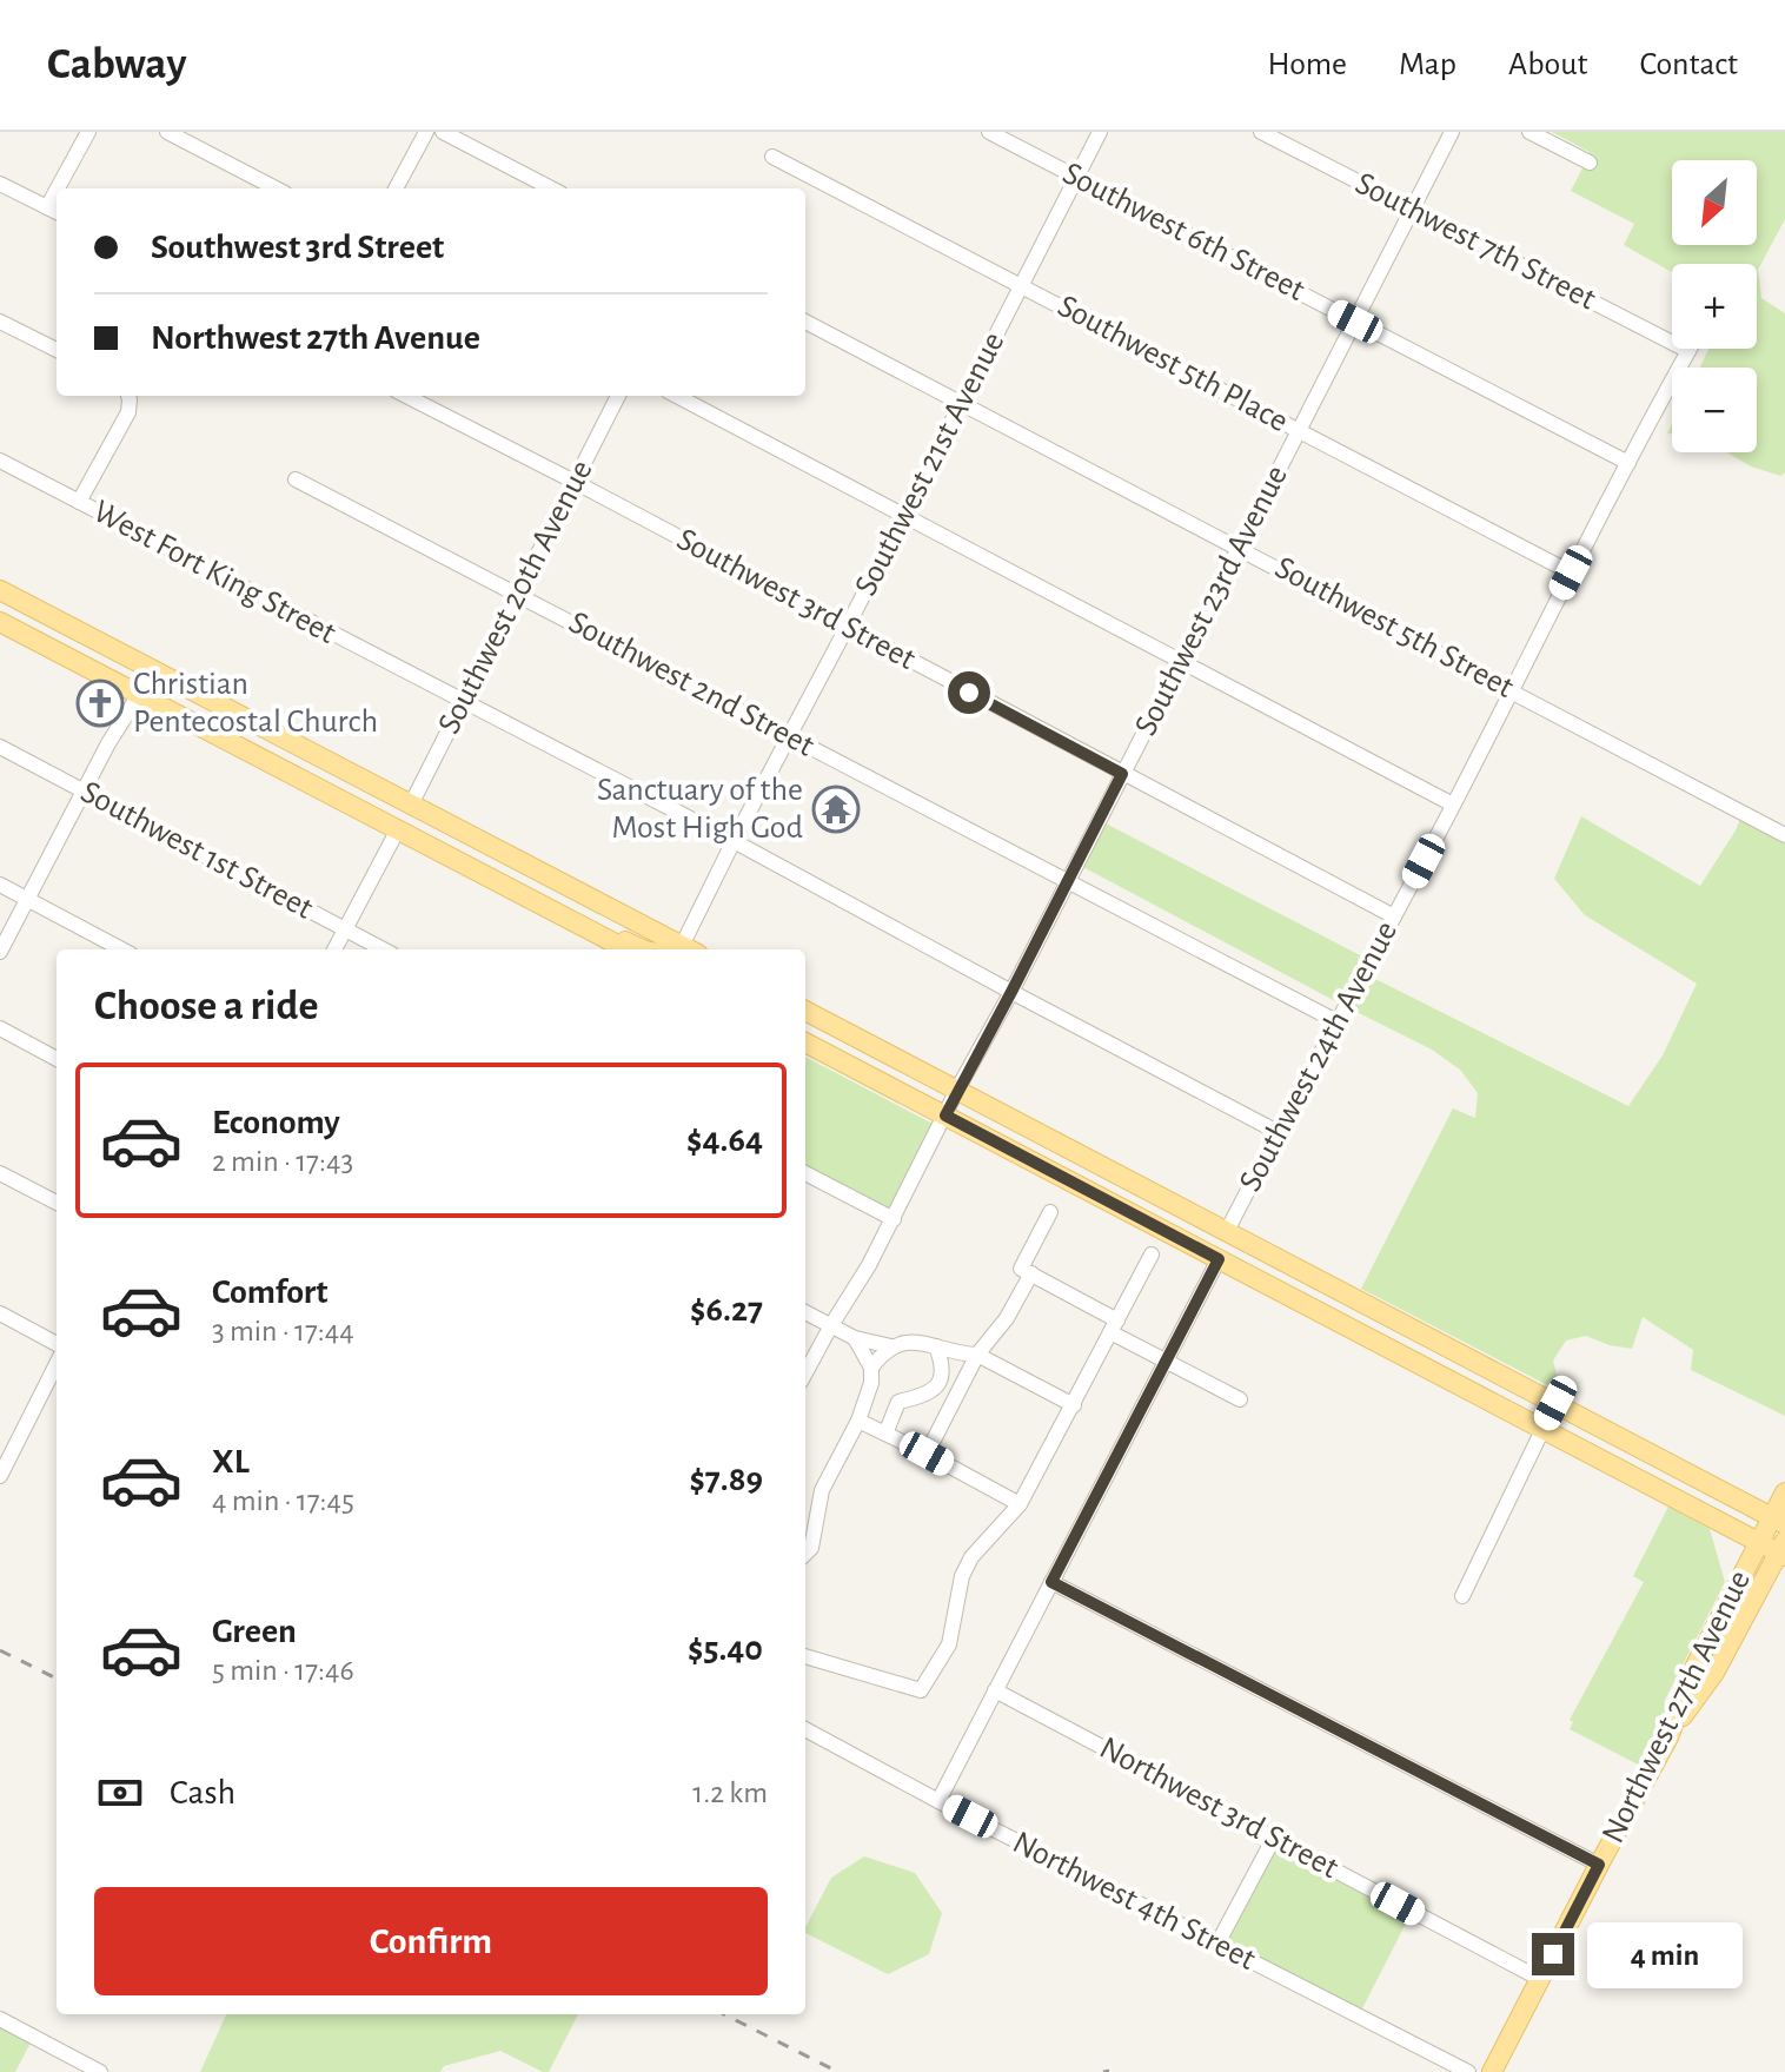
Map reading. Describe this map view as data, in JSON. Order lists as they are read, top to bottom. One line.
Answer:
{"streets":{"main road":["Northwest 27th Avenue"],"street":["Southwest 6th Street","Southwest 7th Street","Southwest 5th Place","Southwest 21st Avenue","West Fort King Street","Southwest 20th Avenue","Southwest 3rd Street","Southwest 23rd Avenue","Southwest 5th Street","Southwest 2nd Street","Southwest 1st Street","Southwest 24th Avenue","Northwest 3rd Street","Northwest 4th Street"]},"crossings":[["Southwest 6th Street","Southwest 21st Avenue"],["Southwest 6th Street","Southwest 23rd Avenue"],["Southwest 6th Street","Southwest 24th Avenue"],["Southwest 7th Street","Southwest 23rd Avenue"],["Southwest 7th Street","Southwest 24th Avenue"],["Southwest 5th Place","Southwest 21st Avenue"],["Southwest 5th Place","Southwest 23rd Avenue"],["Southwest 5th Place","Southwest 24th Avenue"],["Southwest 21st Avenue","West Fort King Street"],["Southwest 21st Avenue","Southwest 3rd Street"],["Southwest 21st Avenue","Southwest 5th Street"],["Southwest 21st Avenue","Southwest 2nd Street"],["West Fort King Street","Southwest 20th Avenue"],["West Fort King Street","Southwest 23rd Avenue"],["West Fort King Street","Southwest 24th Avenue"],["Southwest 20th Avenue","Southwest 3rd Street"],["Southwest 20th Avenue","Southwest 2nd Street"],["Southwest 3rd Street","Southwest 23rd Avenue"],["Southwest 3rd Street","Southwest 24th Avenue"],["Southwest 23rd Avenue","Southwest 5th Street"],["Southwest 23rd Avenue","Southwest 2nd Street"],["Southwest 5th Street","Southwest 24th Avenue"],["Southwest 2nd Street","Southwest 24th Avenue"],["Northwest 27th Avenue","Northwest 3rd Street"]],"places":{"church":["Christian Pentecostal Church"],"temple":["Sanctuary of the Most High God"]},"north":"bottom left","page":{"header":"Cabway","nav":["Home","Map","About","Contact"],"map_buttons":["+","−"],"banner":["Southwest 3rd Street","Northwest 27th Avenue"],"heading":"Choose a ride","list":[{"name":"Economy","note":"2 min · 17:43","value":"$4.64"},{"name":"Comfort","note":"3 min · 17:44","value":"$6.27"},{"name":"XL","note":"4 min · 17:45","value":"$7.89"},{"name":"Green","note":"5 min · 17:46","value":"$5.40"}],"pay":["Cash","1.2 km"],"buttons":"Confirm","bubble":"4 min"}}
